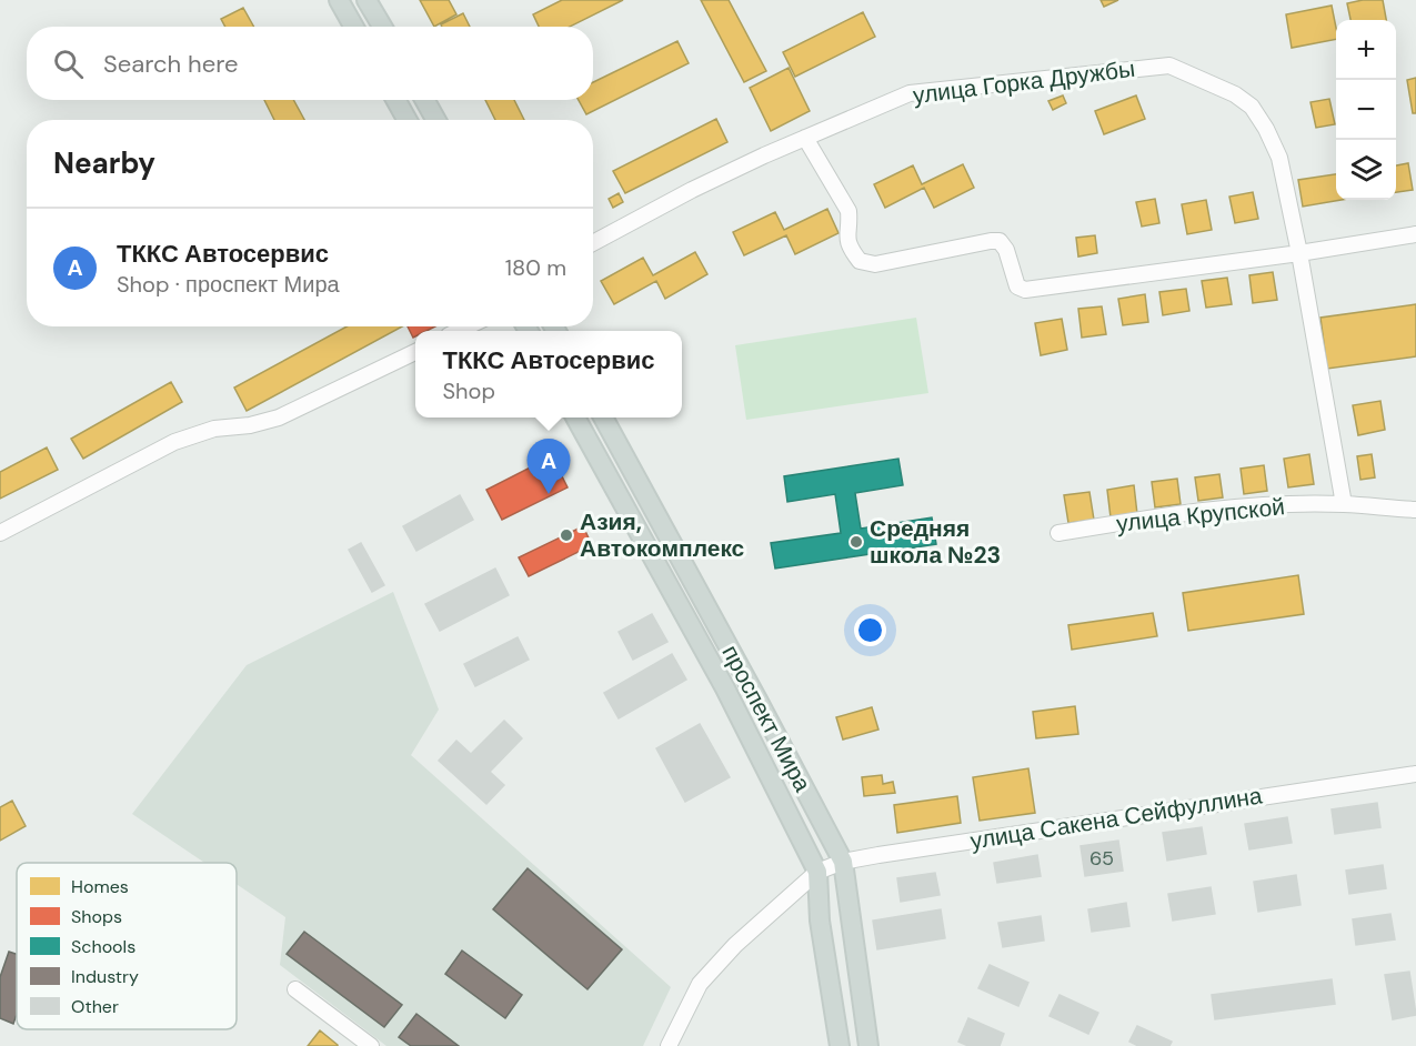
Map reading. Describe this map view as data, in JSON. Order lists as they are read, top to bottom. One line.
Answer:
{"streets":{"main road":["проспект Мира"],"street":["улица Горка Дружбы","улица Крупской","улица Сакена Сейфуллина"]},"crossings":[["проспект Мира","улица Сакена Сейфуллина"]],"places":["Азия, Автокомплекс","Средняя школа №23"],"house_numbers":["65"],"legend":["Homes","Shops","Schools","Industry","Other"],"page":{"map_buttons":["+","−"],"search":"Search here","heading":"Nearby","list":[{"mark":"A","name":"ТККС Автосервис","note":"Shop · проспект Мира","value":"180 m"}],"popup":["ТККС Автосервис","Shop"],"pins":"A"}}
